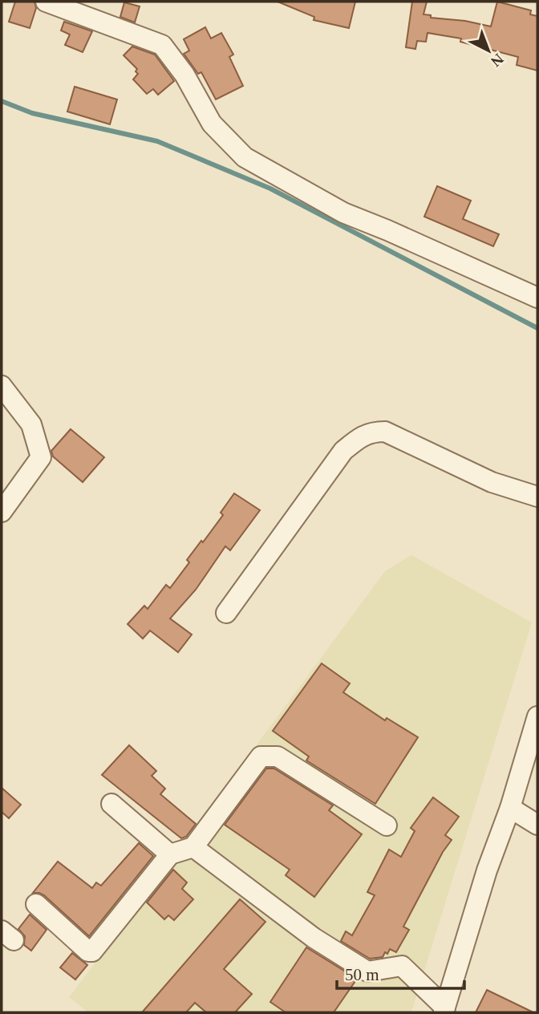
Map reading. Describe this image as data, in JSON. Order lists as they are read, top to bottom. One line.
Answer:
{"scale_bar":"50 m","north":"bottom right"}
